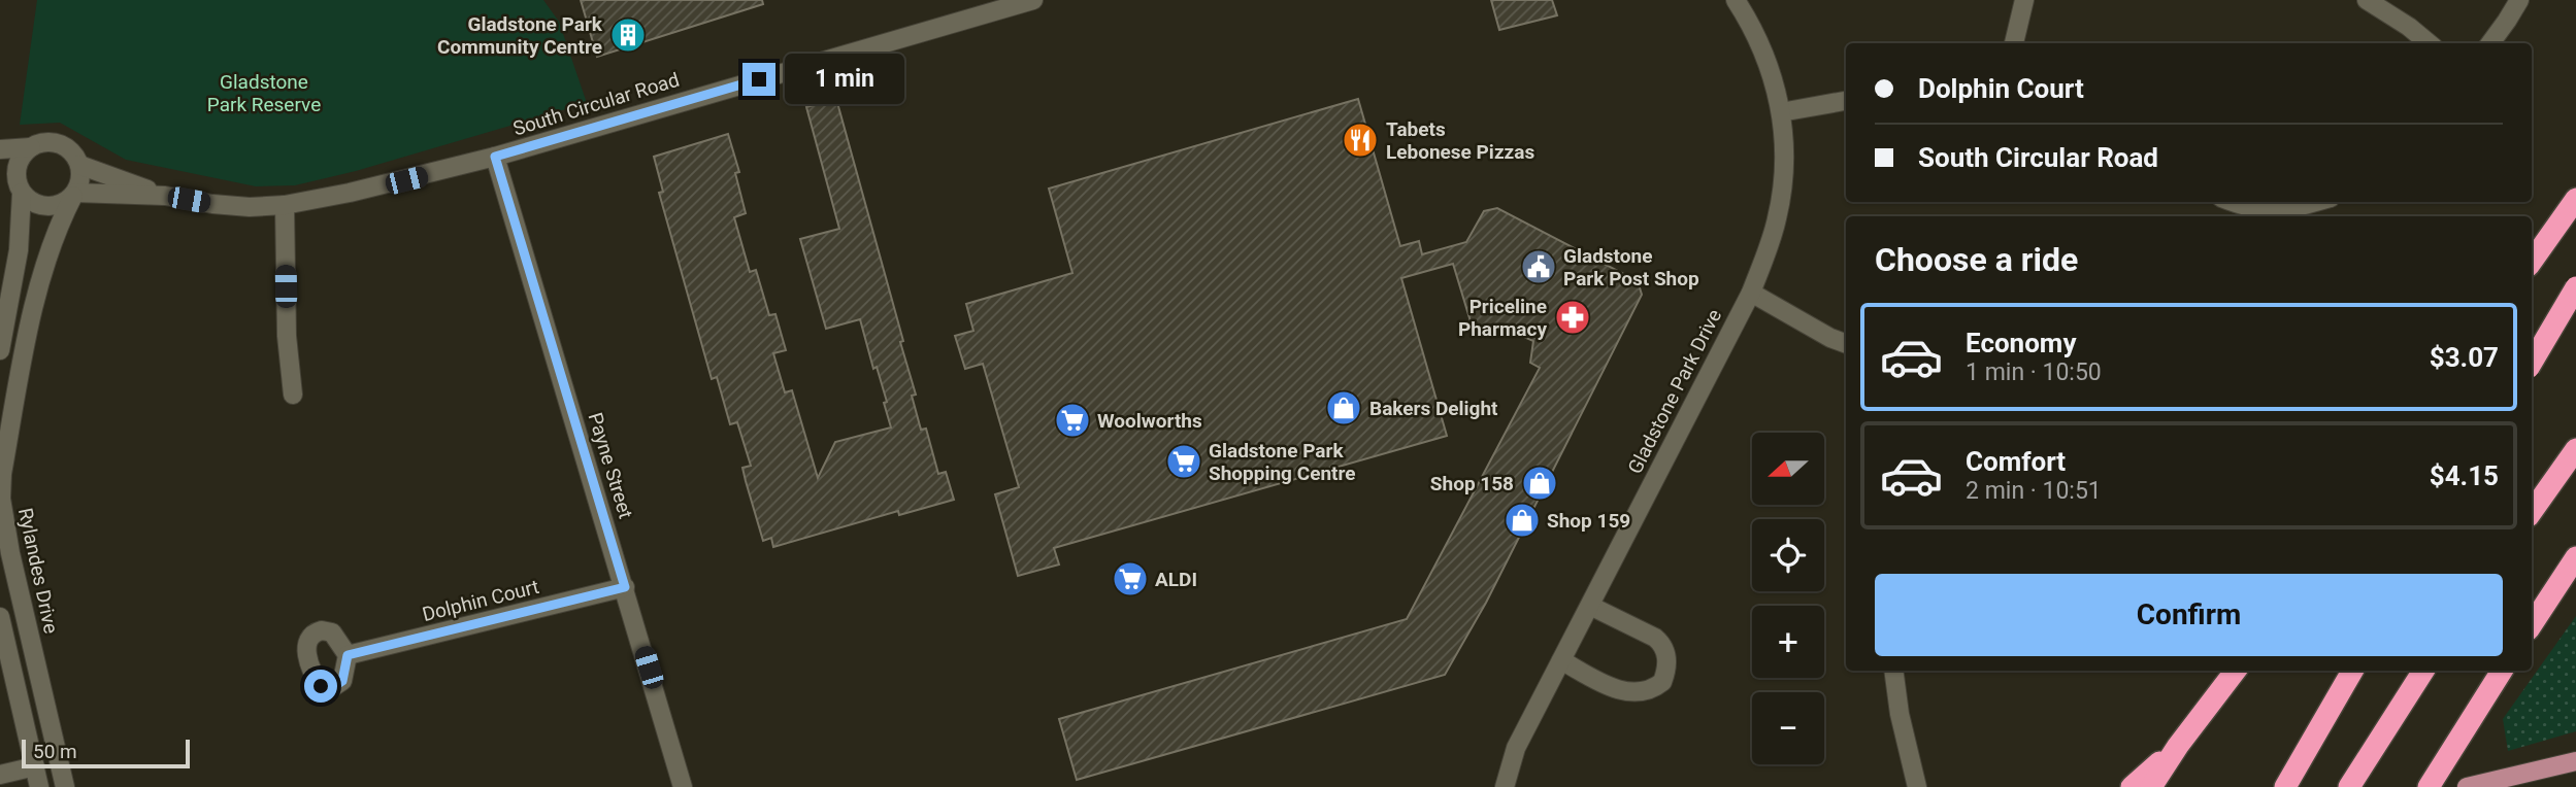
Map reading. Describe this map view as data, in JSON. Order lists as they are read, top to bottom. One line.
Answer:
{"streets":{"street":["South Circular Road","Gladstone Park Drive","Payne Street","Rylandes Drive","Dolphin Court"]},"crossings":[["South Circular Road","Payne Street"],["South Circular Road","Rylandes Drive"],["Payne Street","Dolphin Court"]],"parks":["Gladstone Park Reserve"],"places":{"building":["Gladstone Park Community Centre"],"restaurant":["Tabets Lebonese Pizzas"],"public building":["Gladstone Park Post Shop"],"pharmacy":["Priceline Pharmacy"],"shop":["Bakers Delight","Shop 158","Shop 159"],"supermarket":["Woolworths","Gladstone Park Shopping Centre","ALDI"]},"scale_bar":"50 m","north":"left","page":{"banner":["Dolphin Court","South Circular Road"],"bubble":"1 min","heading":"Choose a ride","list":[{"name":"Economy","note":"1 min · 10:50","value":"$3.07"},{"name":"Comfort","note":"2 min · 10:51","value":"$4.15"}],"map_buttons":["+","−"],"buttons":"Confirm","scale":"50 m"}}
